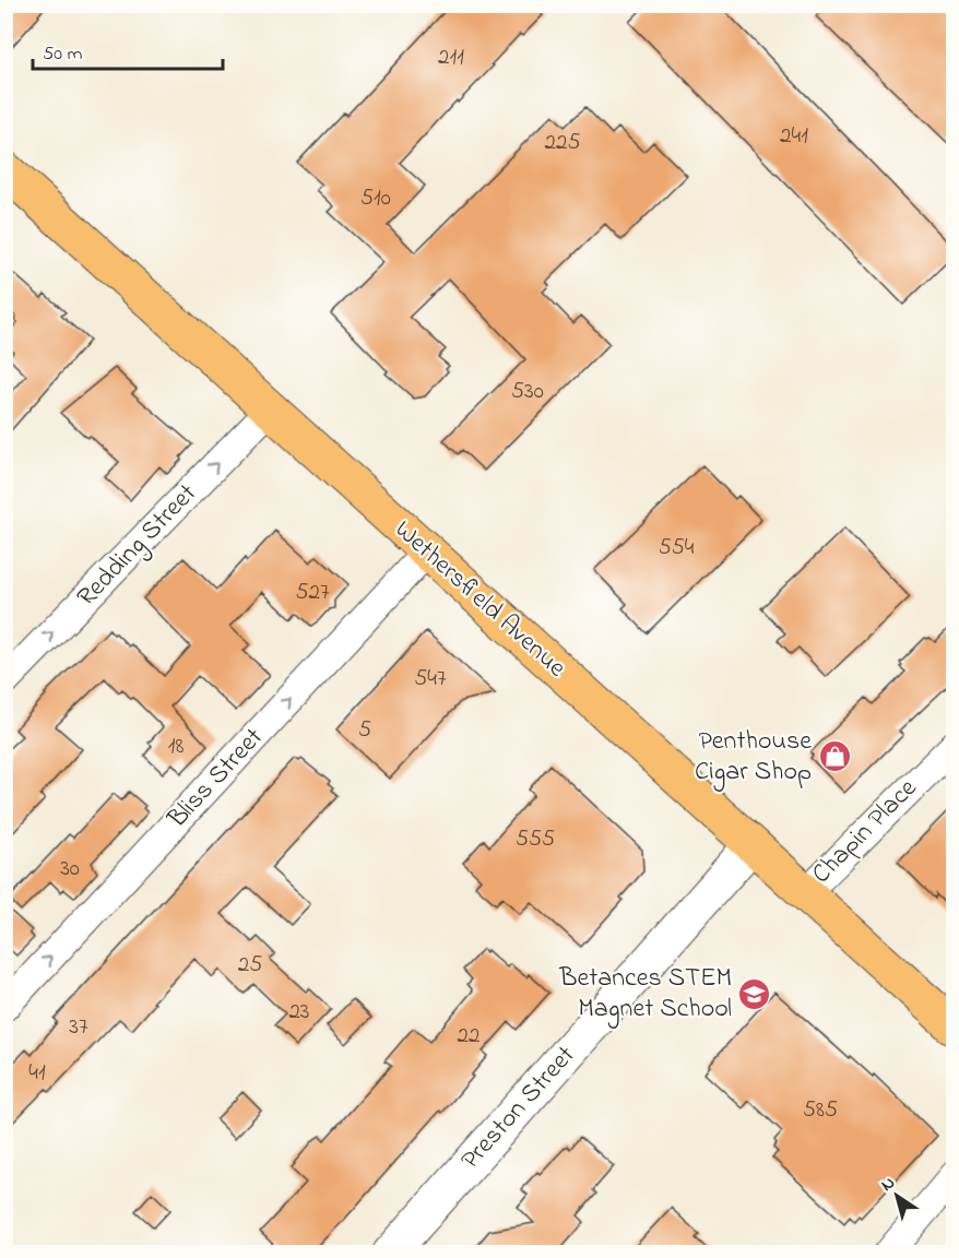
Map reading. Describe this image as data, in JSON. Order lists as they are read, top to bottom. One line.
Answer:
{"streets":{"main road":["Wethersfield Avenue"],"street":["Redding Street","Bliss Street","Chapin Place","Preston Street"]},"crossings":[["Redding Street","Wethersfield Avenue"],["Wethersfield Avenue","Bliss Street"],["Wethersfield Avenue","Chapin Place"],["Wethersfield Avenue","Preston Street"]],"one_way":["Redding Street","Bliss Street"],"places":{"shop":["Penthouse Cigar Shop"],"school or university":["Betances STEM Magnet School"]},"house_numbers":["211","241","225","510","530","554","527","547","5","18","555","30","25","23","37","22","41","585"],"scale_bar":"50 m","north":"top left"}
